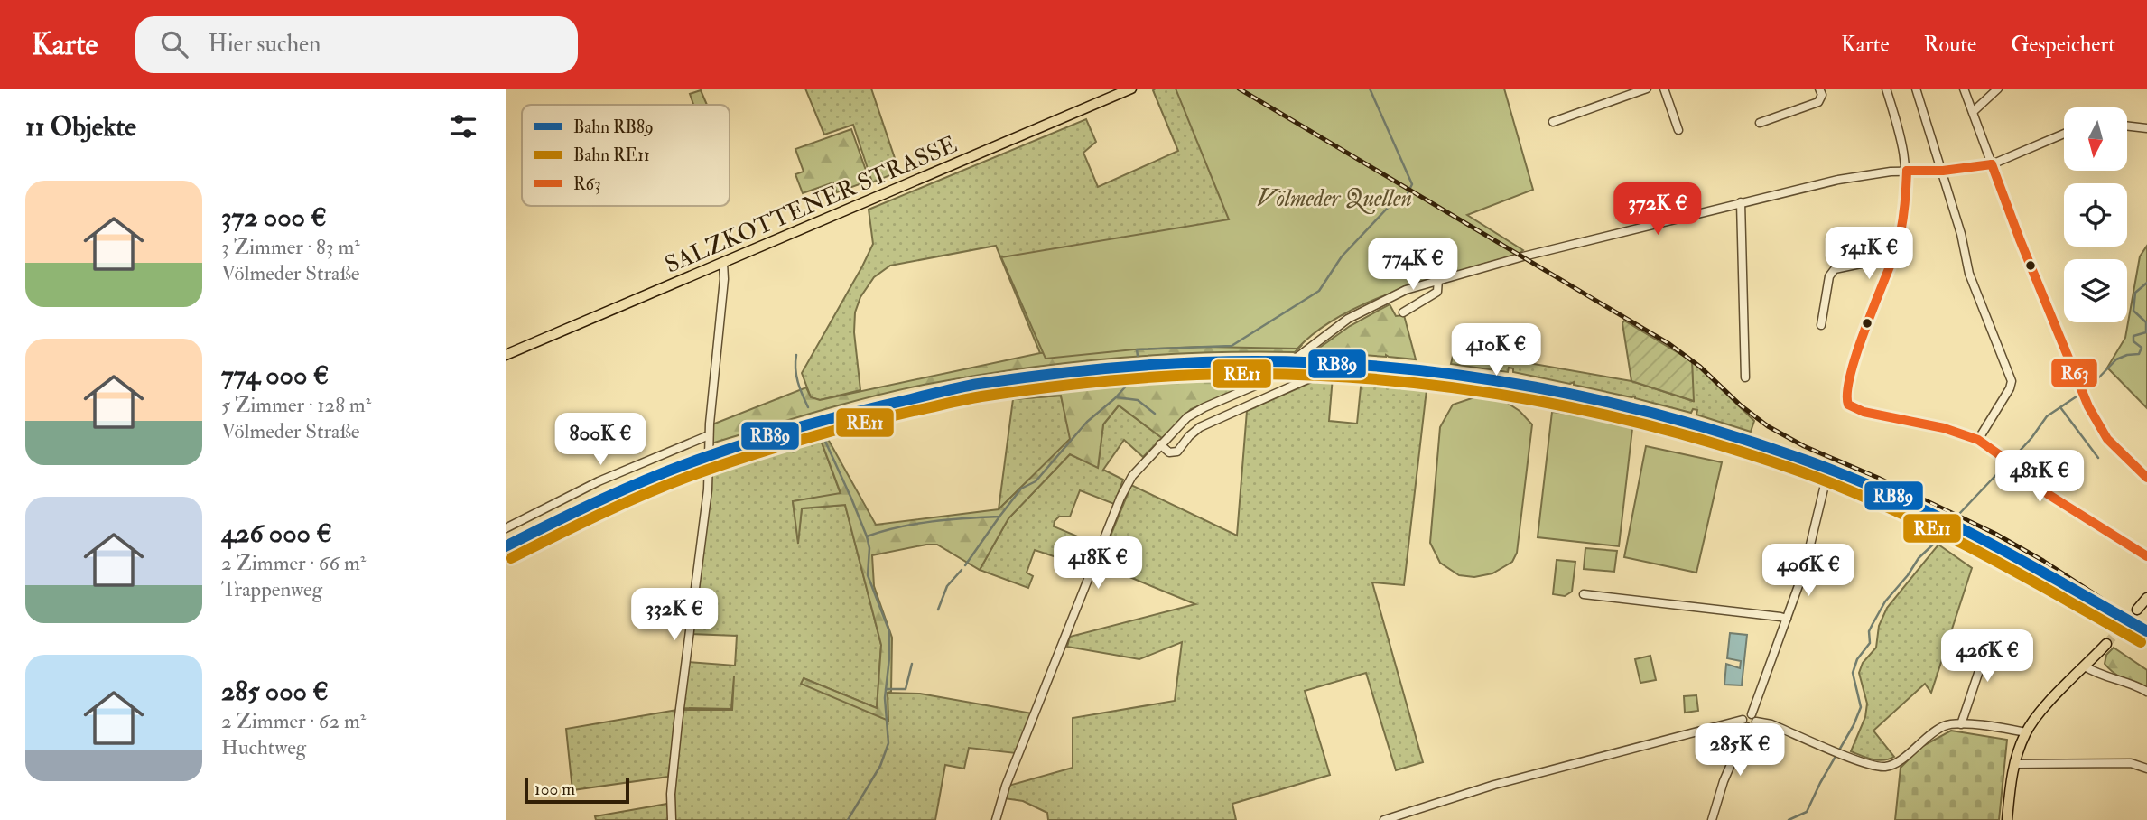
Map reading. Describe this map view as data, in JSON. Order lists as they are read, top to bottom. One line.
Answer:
{"streets":{"main road":["SALZKOTTENER STRASSE"]},"parks":["Völmeder Quellen"],"lines":["transit line R63","rail line RB89","rail line RE11"],"legend":["Bahn RB89","Bahn RE11","R63"],"scale_bar":"100 m","north":"bottom","page":{"header":"Karte","search":"Hier suchen","nav":["Karte","Route","Gespeichert"],"heading":"11 Objekte","list":[{"name":"372 000 €","note":"3 Zimmer · 83 m² · Völmeder Straße"},{"name":"774 000 €","note":"5 Zimmer · 128 m² · Völmeder Straße"},{"name":"426 000 €","note":"2 Zimmer · 66 m² · Trappenweg"},{"name":"285 000 €","note":"2 Zimmer · 62 m² · Huchtweg"}],"price":["372K €","541K €","774K €","410K €","800K €","481K €","418K €","406K €","332K €","426K €","285K €"],"scale":"100 m"}}
